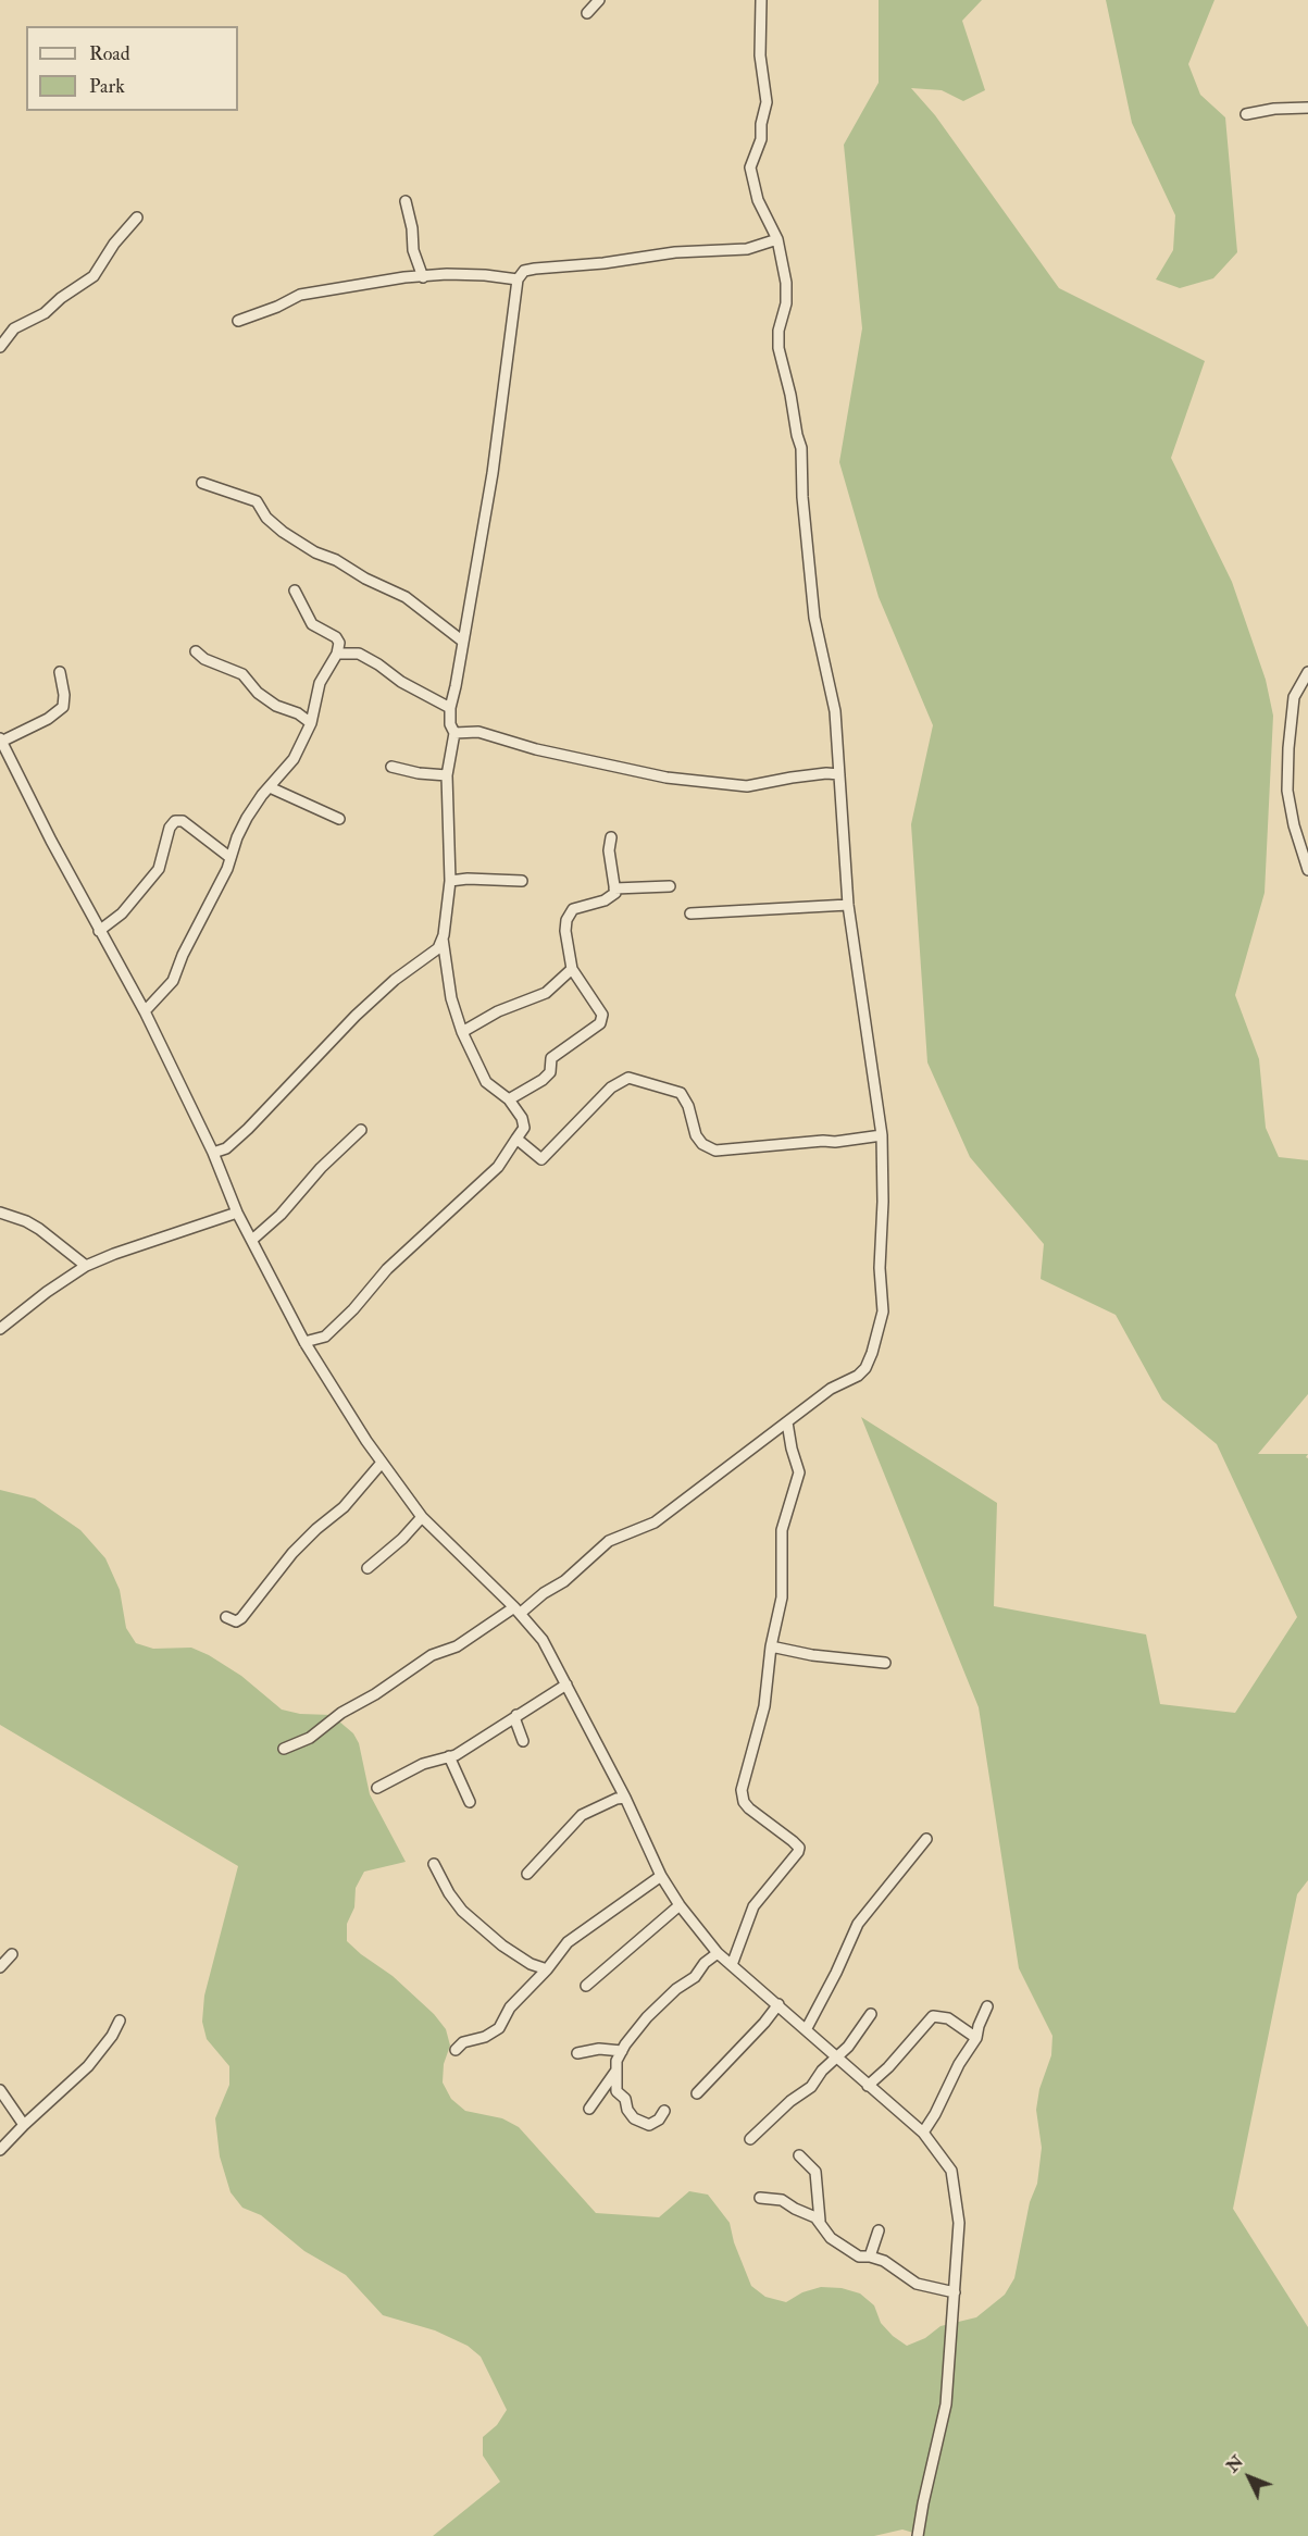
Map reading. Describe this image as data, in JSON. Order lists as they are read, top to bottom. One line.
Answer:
{"legend":["Road","Park"],"north":"top left"}
